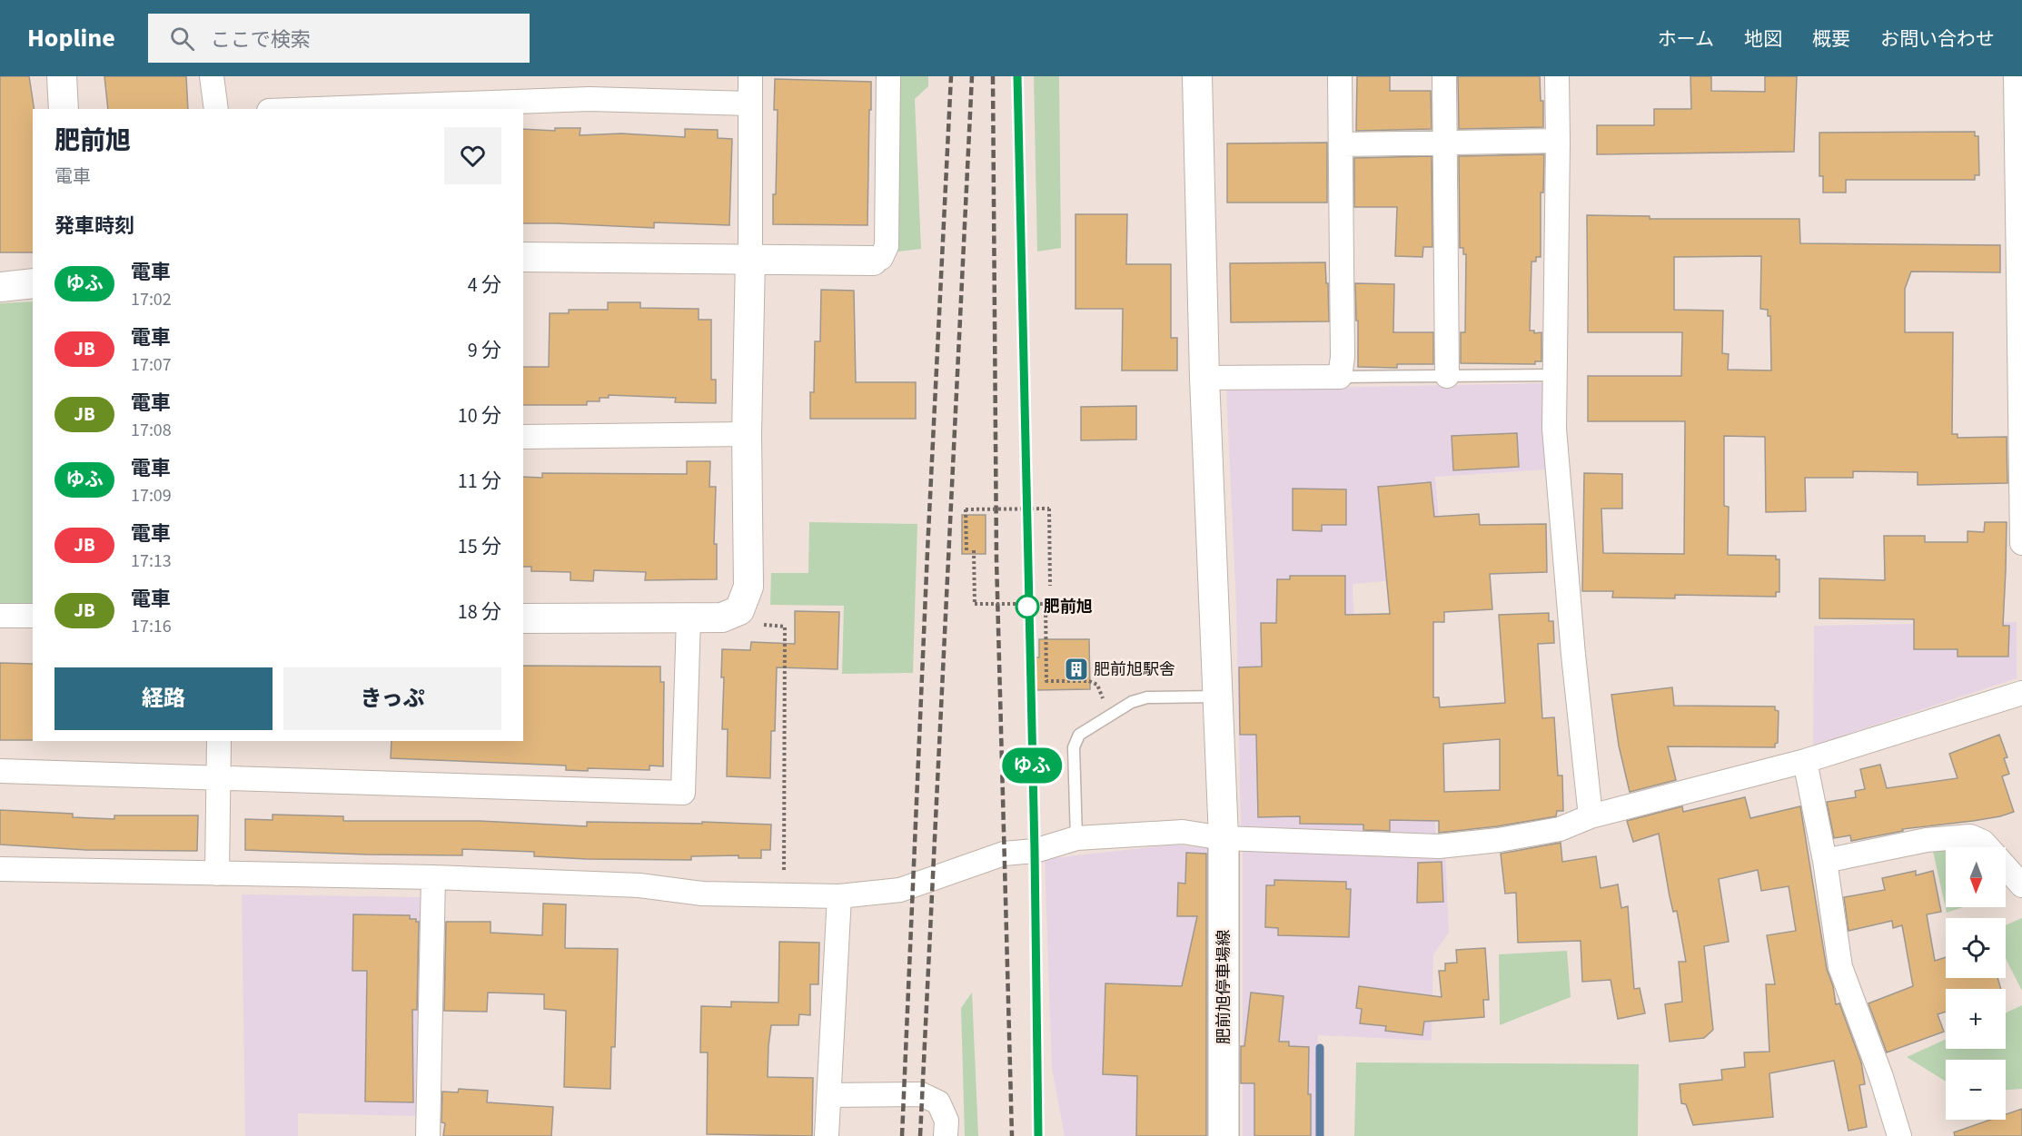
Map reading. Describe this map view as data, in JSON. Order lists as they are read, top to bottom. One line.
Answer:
{"streets":{"main road":["肥前旭停車場線"]},"places":{"other":["肥前旭"],"building":["肥前旭駅舎"]},"north":"bottom","page":{"header":"Hopline","search":"ここで検索","nav":["ホーム","地図","概要","お問い合わせ"],"on_map":"ゆふ","heading":[["肥前旭","電車"],"発車時刻"],"list":[{"mark":"ゆふ","name":"電車","note":"17:02","value":"4 分"},{"mark":"JB","name":"電車","note":"17:07","value":"9 分"},{"mark":"JB","name":"電車","note":"17:08","value":"10 分"},{"mark":"ゆふ","name":"電車","note":"17:09","value":"11 分"},{"mark":"JB","name":"電車","note":"17:13","value":"15 分"},{"mark":"JB","name":"電車","note":"17:16","value":"18 分"}],"buttons":["経路","きっぷ"],"map_buttons":["+","−"]}}
